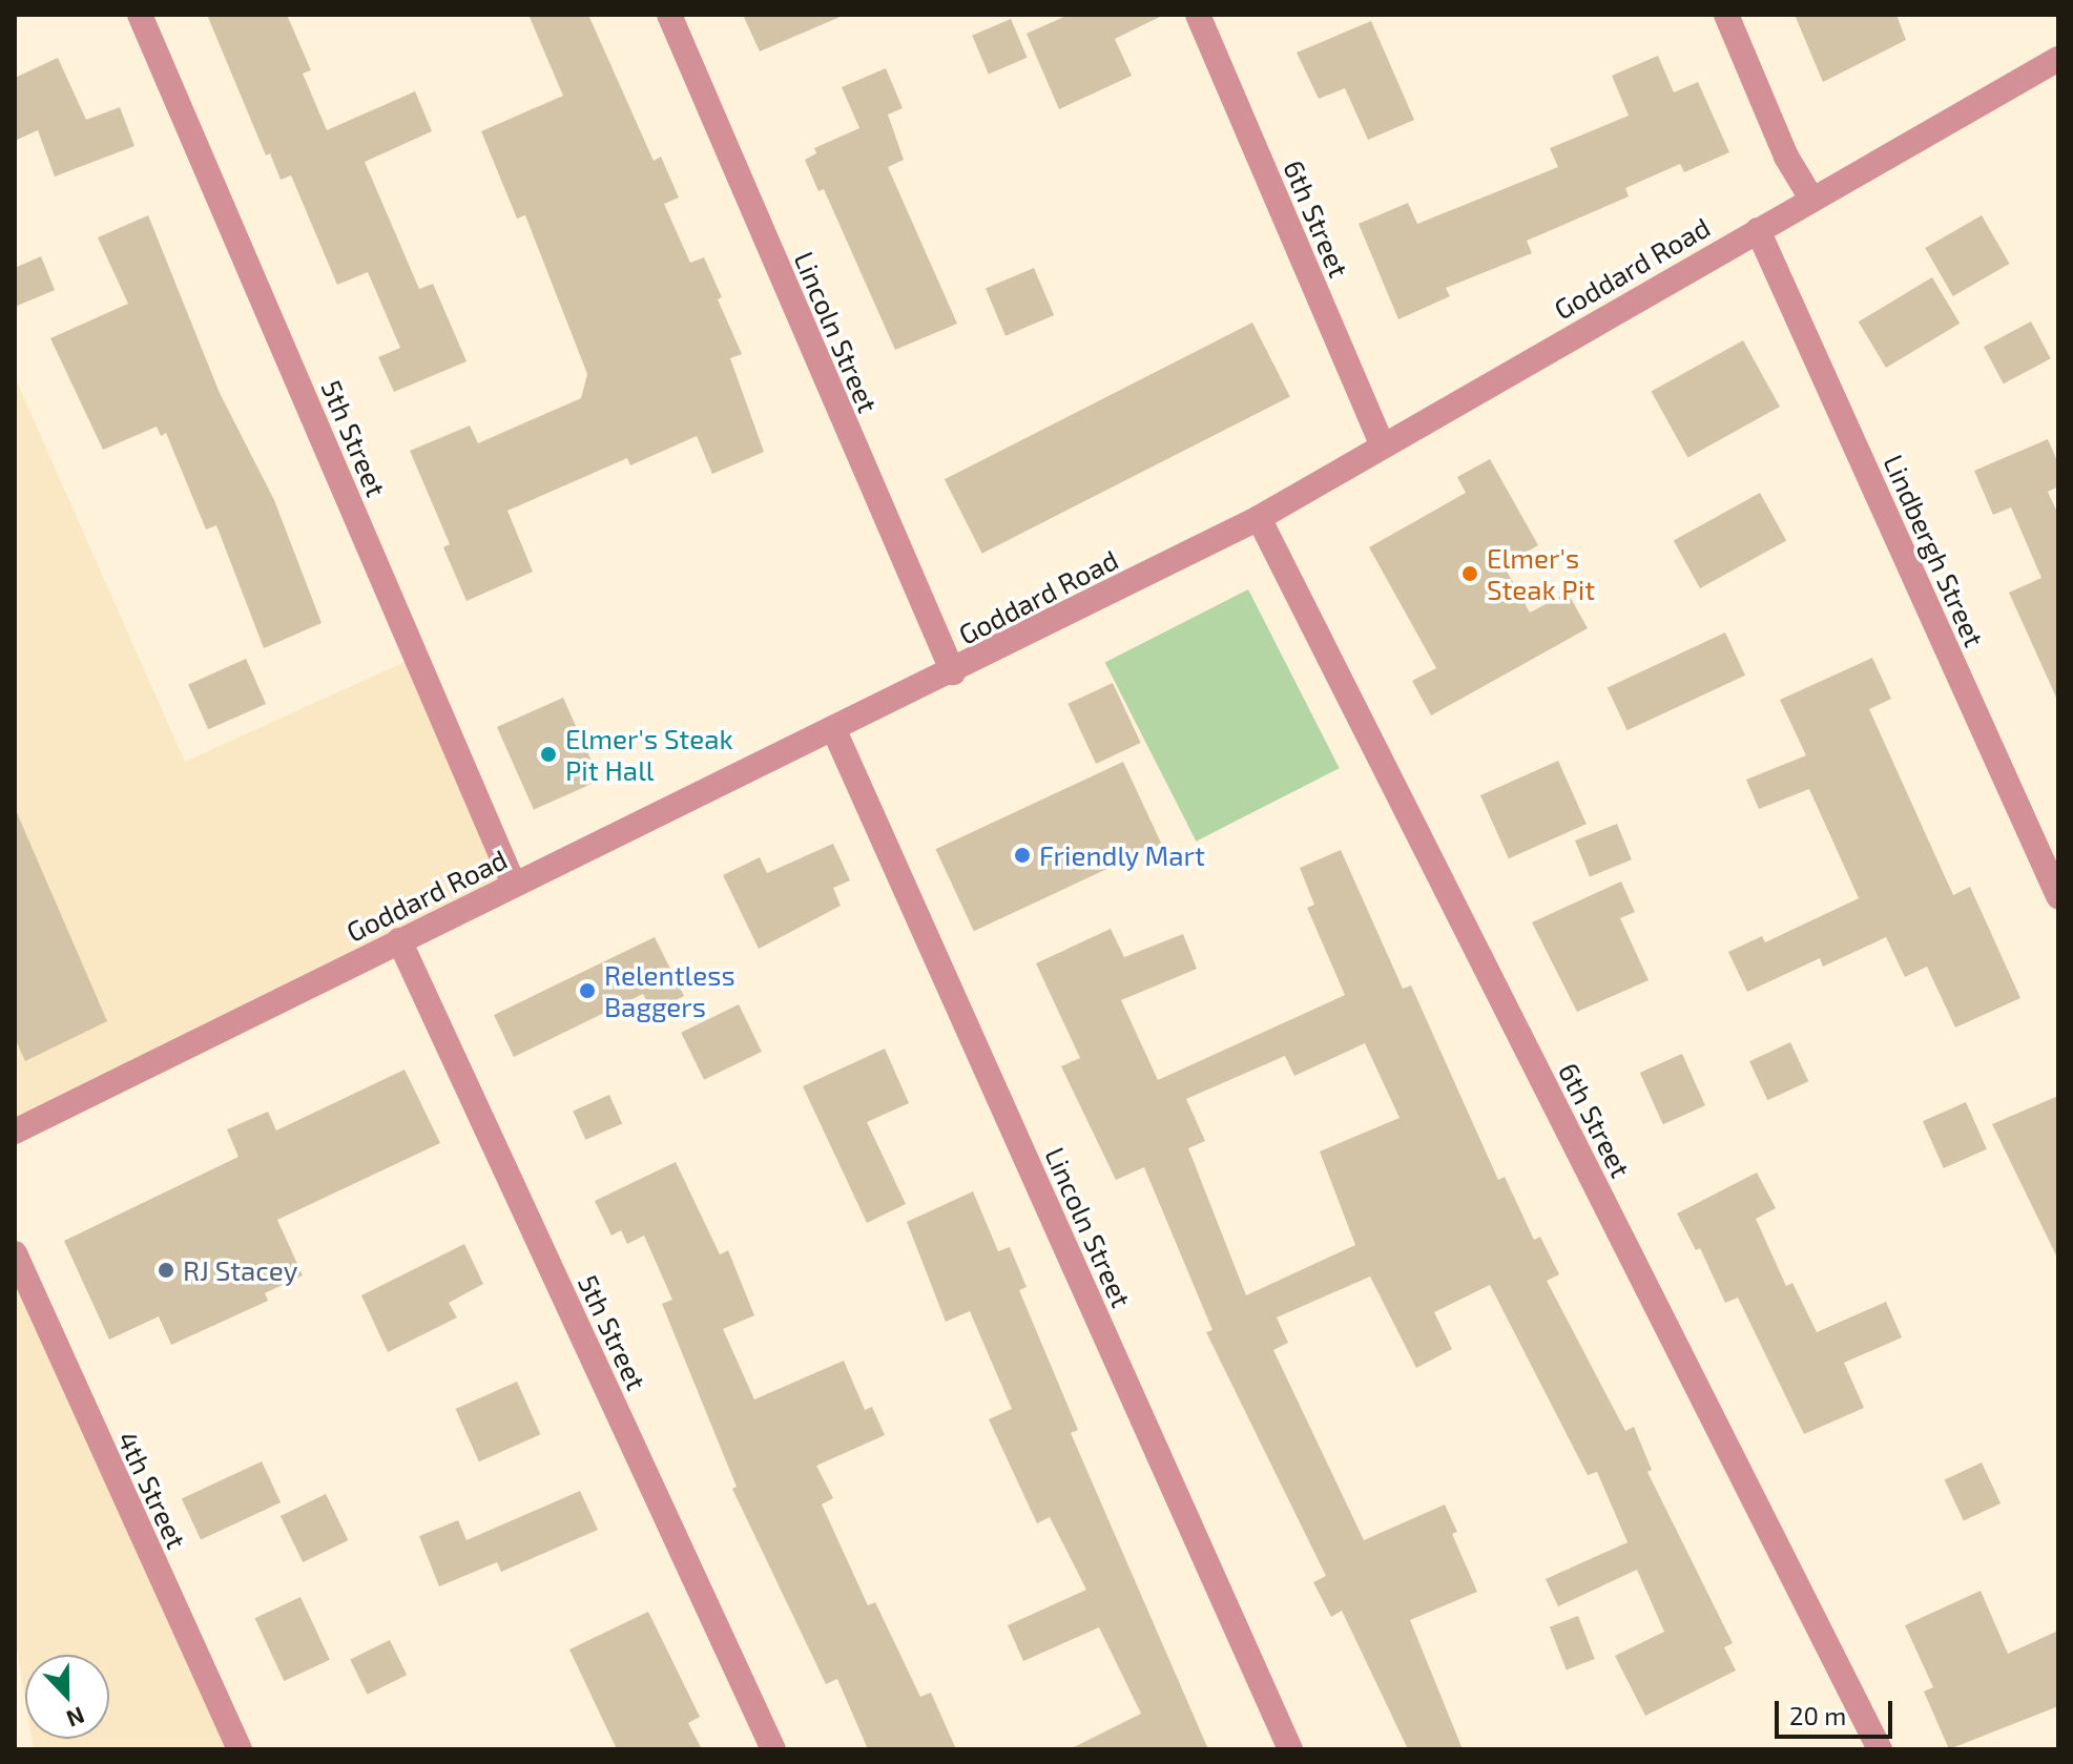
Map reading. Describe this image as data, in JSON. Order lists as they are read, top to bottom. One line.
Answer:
{"streets":{"street":["6th Street","Goddard Road","Lincoln Street","5th Street","Lindbergh Street","4th Street"]},"crossings":[["6th Street","Goddard Road"],["Goddard Road","Lincoln Street"],["Goddard Road","5th Street"],["Goddard Road","Lindbergh Street"]],"places":["Elmer's Steak Pit","Elmer's Steak Pit Hall","Friendly Mart","Relentless Baggers","RJ Stacey"],"scale_bar":"20 m","north":"bottom"}
